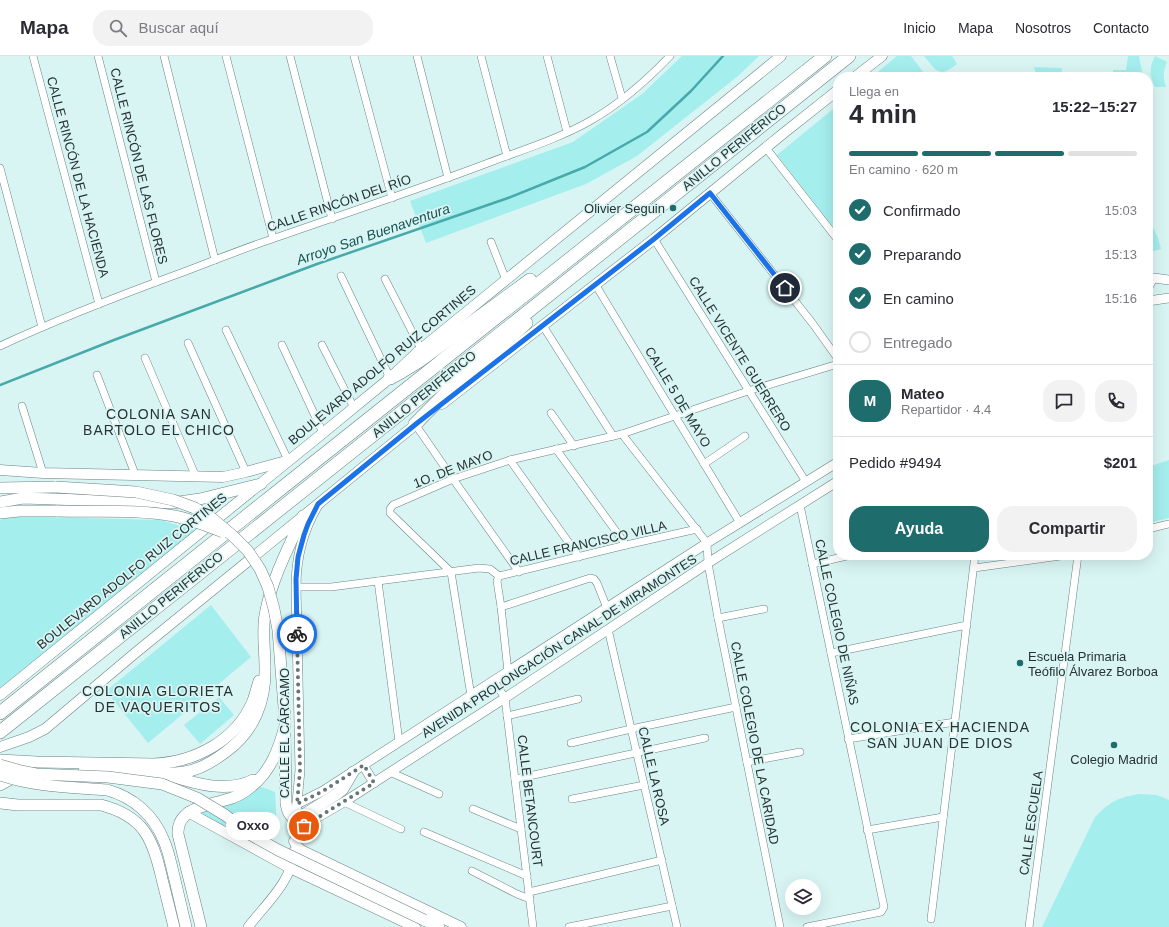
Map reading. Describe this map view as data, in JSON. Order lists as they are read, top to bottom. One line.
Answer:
{"streets":{"highway":["ANILLO PERIFÉRICO"],"main road":["BOULEVARD ADOLFO RUIZ CORTINES"],"street":["CALLE RINCÓN DE LAS FLORES","CALLE RINCÓN DE LA HACIENDA","CALLE RINCÓN DEL RÍO","CALLE VICENTE GUERRERO","CALLE 5 DE MAYO","1O. DE MAYO","CALLE FRANCISCO VILLA","CALLE COLEGIO DE NIÑAS","AVENIDA PROLONGACIÓN CANAL DE MIRAMONTES","CALLE EL CÁRCAMO","CALLE COLEGIO DE LA CARIDAD","CALLE LA ROSA","CALLE BETANCOURT","CALLE ESCUELA"]},"crossings":[["CALLE RINCÓN DE LAS FLORES","CALLE RINCÓN DEL RÍO"],["CALLE RINCÓN DE LA HACIENDA","CALLE RINCÓN DEL RÍO"],["CALLE VICENTE GUERRERO","1O. DE MAYO"],["CALLE VICENTE GUERRERO","AVENIDA PROLONGACIÓN CANAL DE MIRAMONTES"],["CALLE 5 DE MAYO","1O. DE MAYO"],["CALLE 5 DE MAYO","AVENIDA PROLONGACIÓN CANAL DE MIRAMONTES"],["1O. DE MAYO","CALLE FRANCISCO VILLA"],["CALLE FRANCISCO VILLA","CALLE EL CÁRCAMO"],["CALLE COLEGIO DE NIÑAS","AVENIDA PROLONGACIÓN CANAL DE MIRAMONTES"],["AVENIDA PROLONGACIÓN CANAL DE MIRAMONTES","CALLE EL CÁRCAMO"],["AVENIDA PROLONGACIÓN CANAL DE MIRAMONTES","CALLE COLEGIO DE LA CARIDAD"],["AVENIDA PROLONGACIÓN CANAL DE MIRAMONTES","CALLE LA ROSA"],["AVENIDA PROLONGACIÓN CANAL DE MIRAMONTES","CALLE BETANCOURT"]],"districts":["COLONIA SAN BARTOLO EL CHICO","COLONIA GLORIETA DE VAQUERITOS","COLONIA EX HACIENDA SAN JUAN DE DIOS"],"water":["Arroyo San Buenaventura"],"places":["Olivier Seguin","Escuela Primaria Teófilo Álvarez Borboa","Colegio Madrid","Oxxo"],"page":{"header":"Mapa","search":"Buscar aquí","nav":["Inicio","Mapa","Nosotros","Contacto"],"heading":["4 min","Llega en","15:22–15:27"],"panel":["Mateo","Repartidor · 4.4","Pedido #9494","$201"],"bar":"En camino · 620 m","list":[["Confirmado","15:03"],["Preparando","15:13"],["En camino","15:16"],"Entregado"],"round":"M","buttons":["Ayuda","Compartir"],"bubble":"Oxxo"}}
